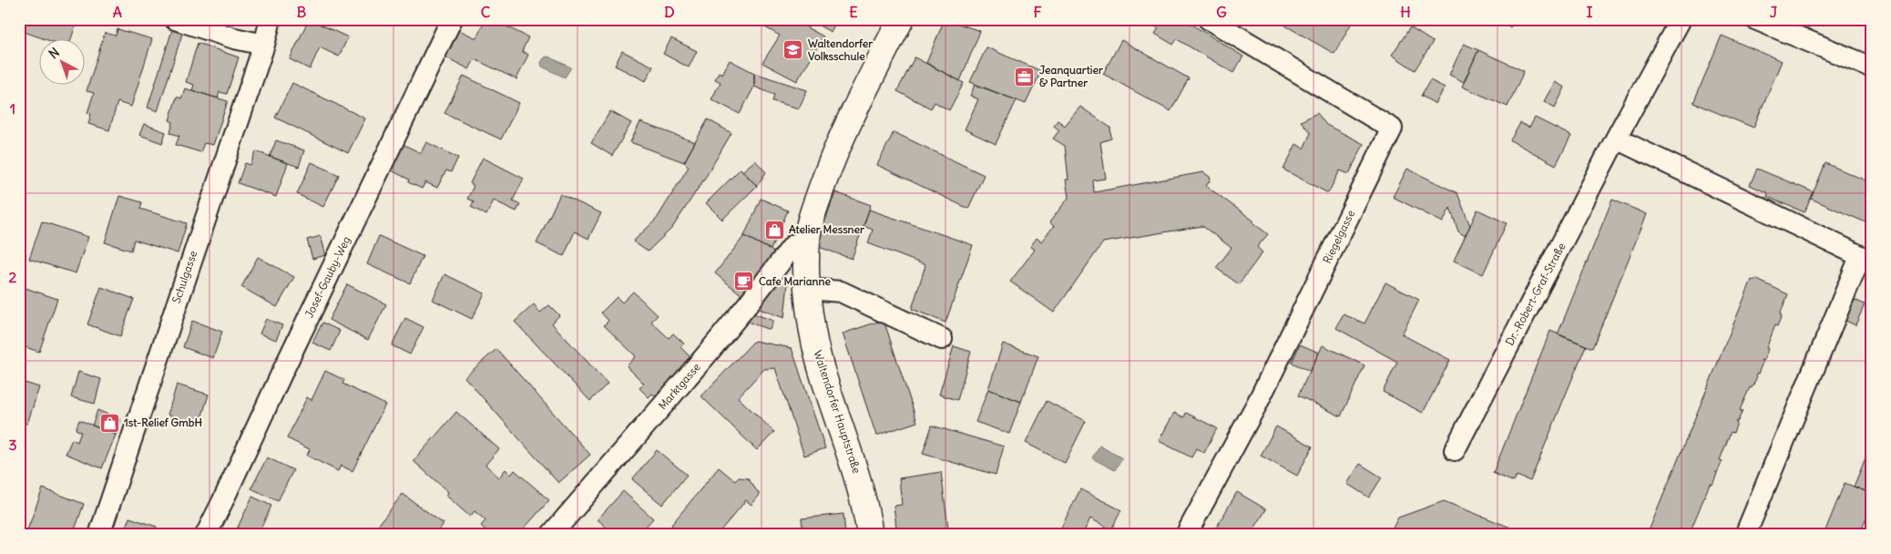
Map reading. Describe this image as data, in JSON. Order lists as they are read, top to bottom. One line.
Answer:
{"streets":{"main road":["Waltendorfer Hauptstraße"],"street":["Riegelgasse","Schulgasse","Josef-Gauby-Weg","Dr.-Robert-Graf-Straße","Marktgasse"]},"crossings":[["Marktgasse","Waltendorfer Hauptstraße"]],"places":{"school or university":["Waltendorfer Volksschule"],"office":["Jeanquartier & Partner"],"shop":["Atelier Messner","1st-Relief GmbH"],"cafe":["Cafe Marianne"]},"north":"top left","grid":{"columns":["A","B","C","D","E","F","G","H","I","J"],"rows":["1","2","3"]}}
